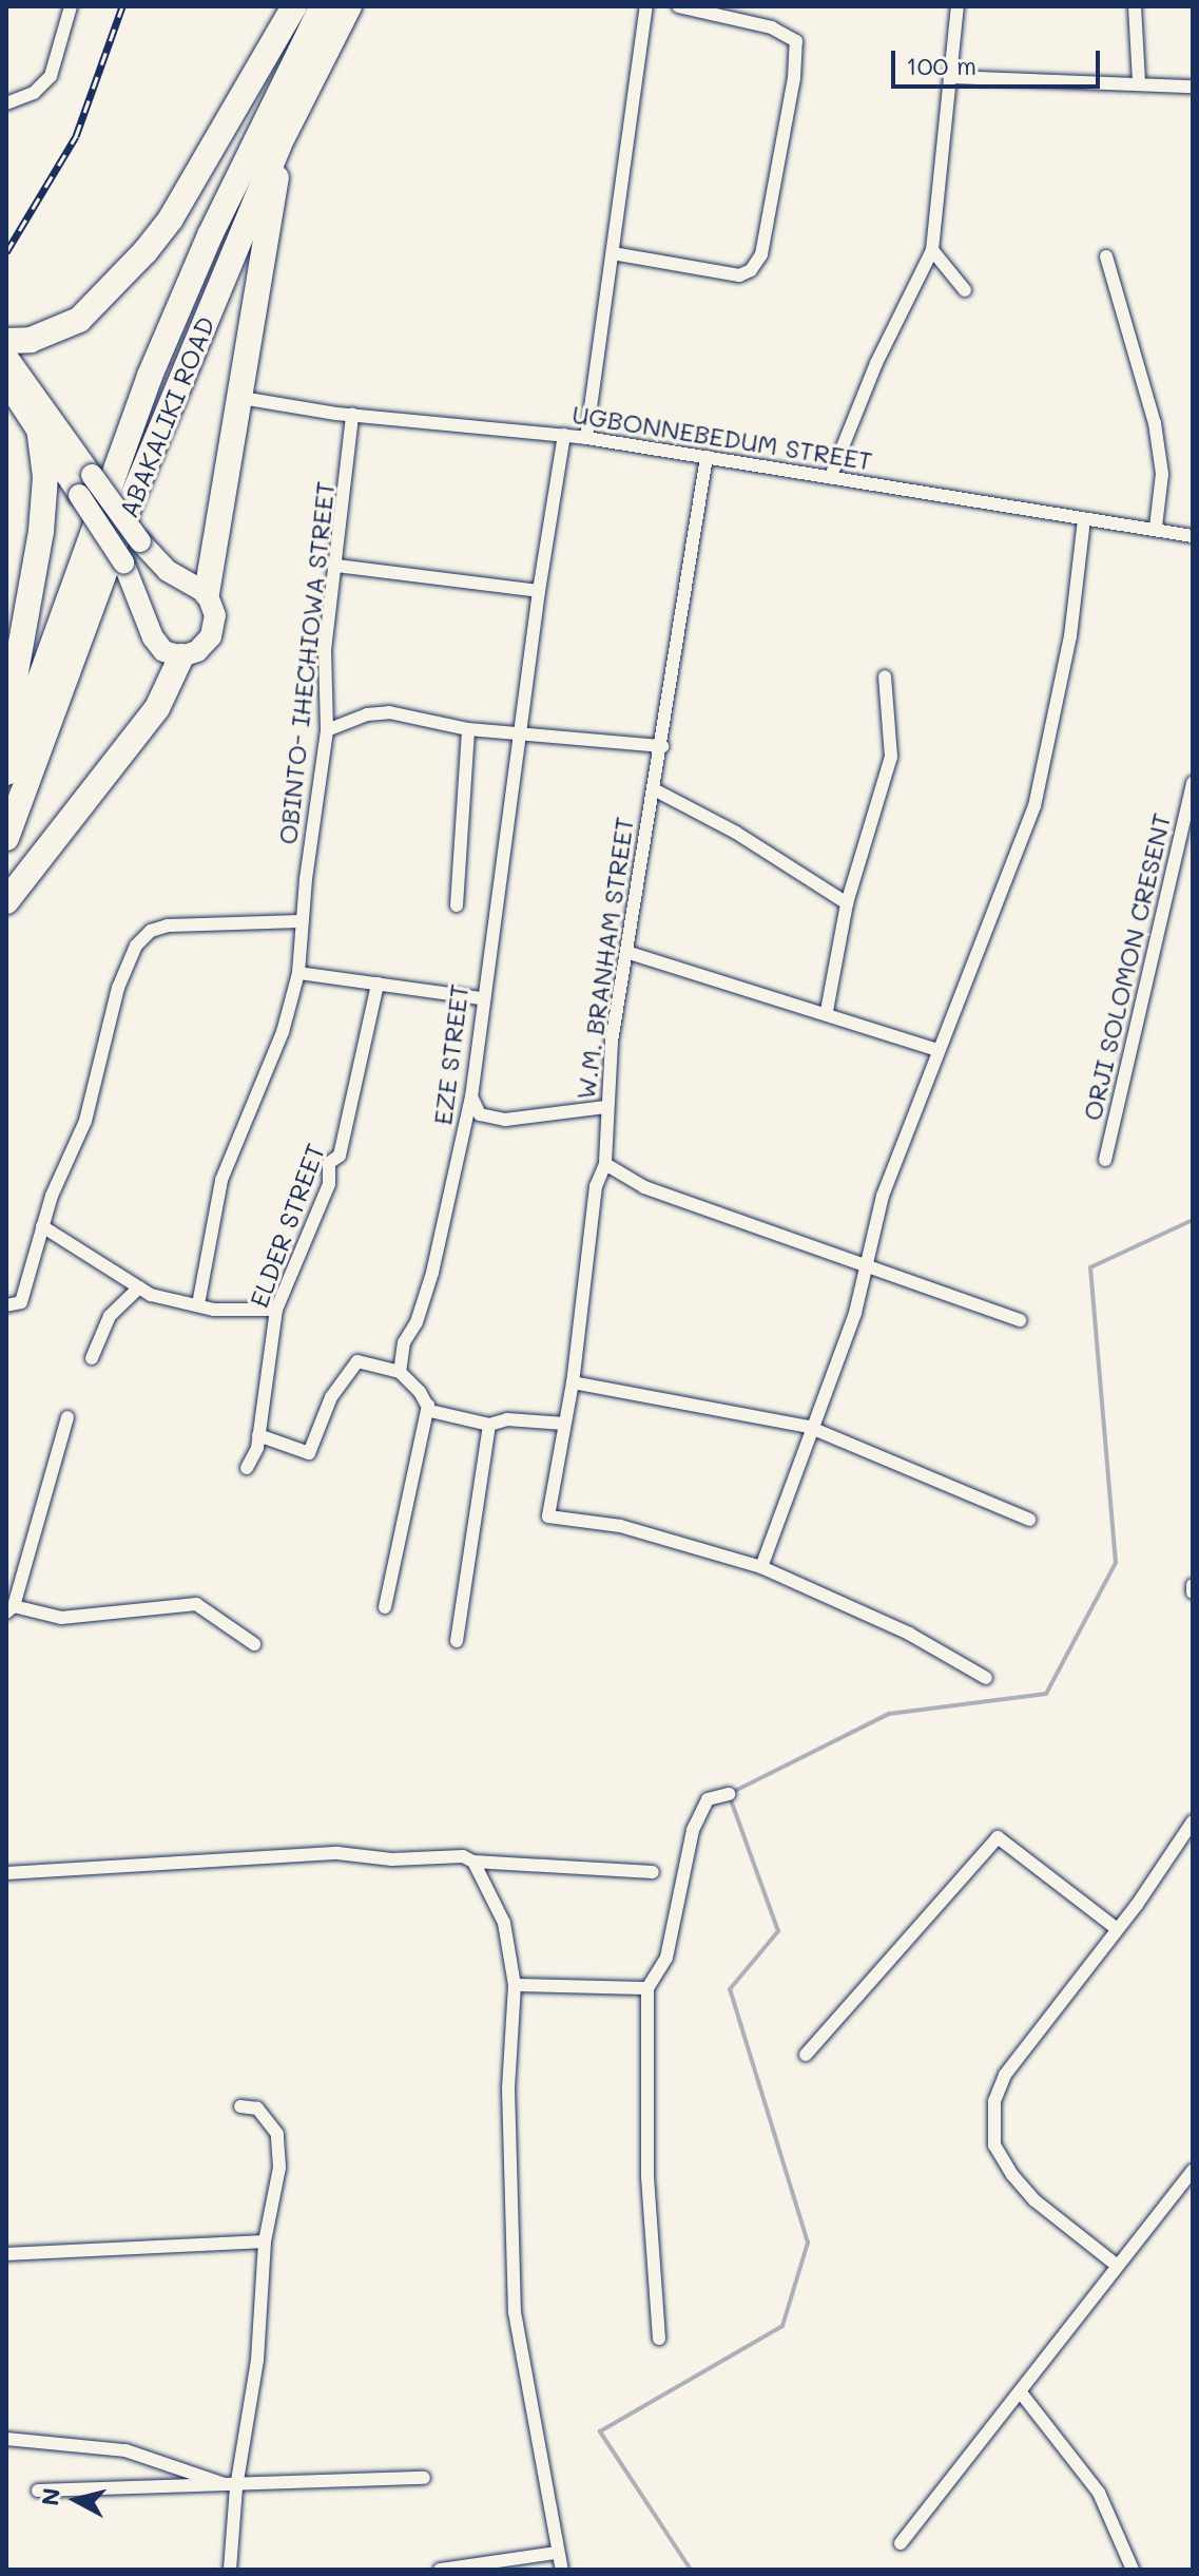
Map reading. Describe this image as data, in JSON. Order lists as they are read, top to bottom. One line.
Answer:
{"streets":{"highway":["ABAKALIKI ROAD"],"street":["UGBONNEBEDUM STREET","OBINTO- IHECHIOWA STREET","W.M. BRANHAM STREET","ORJI SOLOMON CRESENT","EZE STREET","ELDER STREET"]},"crossings":[["UGBONNEBEDUM STREET","OBINTO- IHECHIOWA STREET"],["UGBONNEBEDUM STREET","W.M. BRANHAM STREET"],["UGBONNEBEDUM STREET","EZE STREET"]],"scale_bar":"100 m","north":"left"}
